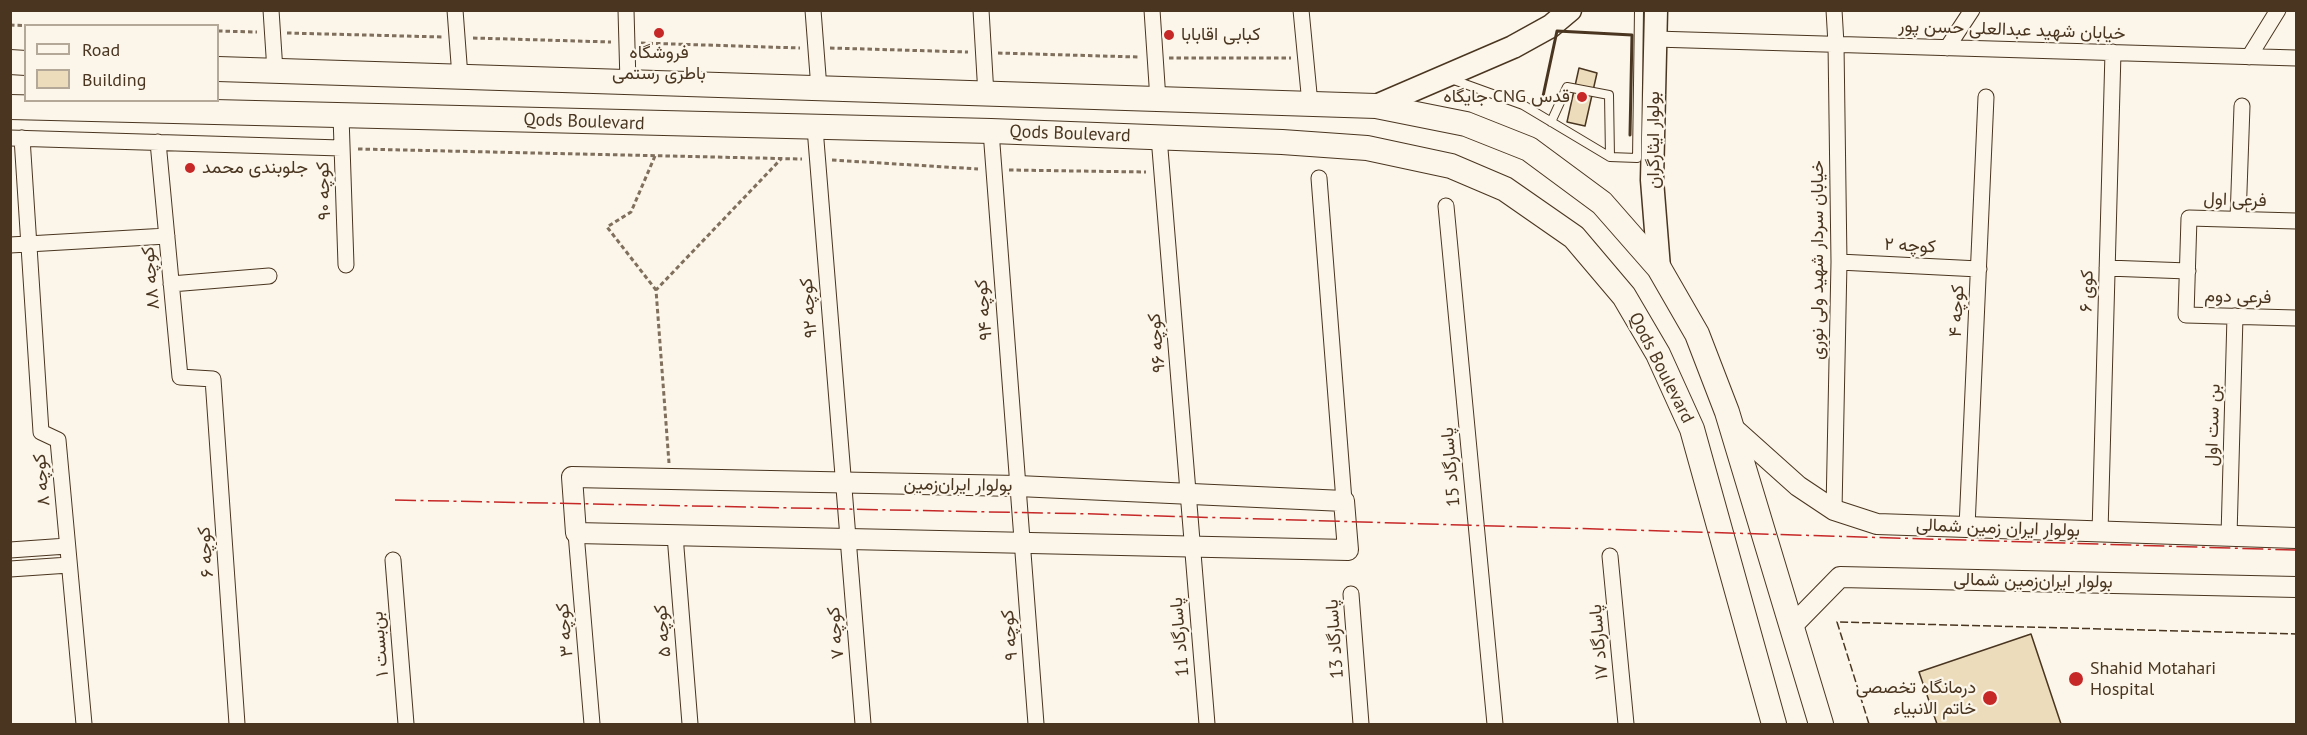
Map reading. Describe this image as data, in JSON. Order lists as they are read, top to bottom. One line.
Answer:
{"streets":{"main road":["Qods Boulevard","بولوار ایثارگران"],"street":["خیابان شهید عبدالعلی حسن پور","کوچه ۹۰","فرعی اول","کوچه ۲","خیابان سردار شهید ولی نوری","کوچه ۸۸","کوی ۶","فرعی دوم","کوچه ۹۲","کوچه ۹۴","کوچه ۴","کوچه ۹۶","بن ست اول","پاسارگاد 15","کوچه ۸","بولوار ایران‌زمین","بولوار ایران زمین شمالی","کوچه ۶","بولوار ایران‌زمین شمالی","کوچه ۳","کوچه ۵","کوچه ۷","کوچه ۹","پاسارگاد 11","پاسارگاد 13","پاسارگاد ۱۷","بن‌بست ۱"]},"crossings":[["خیابان شهید عبدالعلی حسن پور","بولوار ایثارگران"],["خیابان شهید عبدالعلی حسن پور","خیابان سردار شهید ولی نوری"],["خیابان شهید عبدالعلی حسن پور","کوی ۶"],["Qods Boulevard","بولوار ایثارگران"],["Qods Boulevard","کوچه ۹۰"],["Qods Boulevard","کوچه ۹۲"],["Qods Boulevard","کوچه ۹۴"],["Qods Boulevard","کوچه ۹۶"],["Qods Boulevard","بولوار ایران زمین شمالی"],["Qods Boulevard","بولوار ایران‌زمین شمالی"],["فرعی اول","فرعی دوم"],["کوچه ۲","خیابان سردار شهید ولی نوری"],["کوچه ۲","کوچه ۴"],["خیابان سردار شهید ولی نوری","بولوار ایران زمین شمالی"],["کوچه ۸۸","کوچه ۶"],["کوی ۶","بولوار ایران زمین شمالی"],["فرعی دوم","بن ست اول"],["کوچه ۹۲","بولوار ایران‌زمین"],["کوچه ۹۲","کوچه ۷"],["کوچه ۹۴","بولوار ایران‌زمین"],["کوچه ۹۴","کوچه ۹"],["کوچه ۴","بولوار ایران زمین شمالی"],["کوچه ۹۶","بولوار ایران‌زمین"],["کوچه ۹۶","پاسارگاد 11"],["بن ست اول","بولوار ایران زمین شمالی"],["بولوار ایران‌زمین","کوچه ۳"]],"places":["فروشگاه باطری رستمی","کبابی اقابابا","جایگاه CNG قدس","جلوبندی محمد","Shahid Motahari Hospital","درمانگاه تخصصی خاتم الانبیاء"],"legend":["Road","Building"]}
